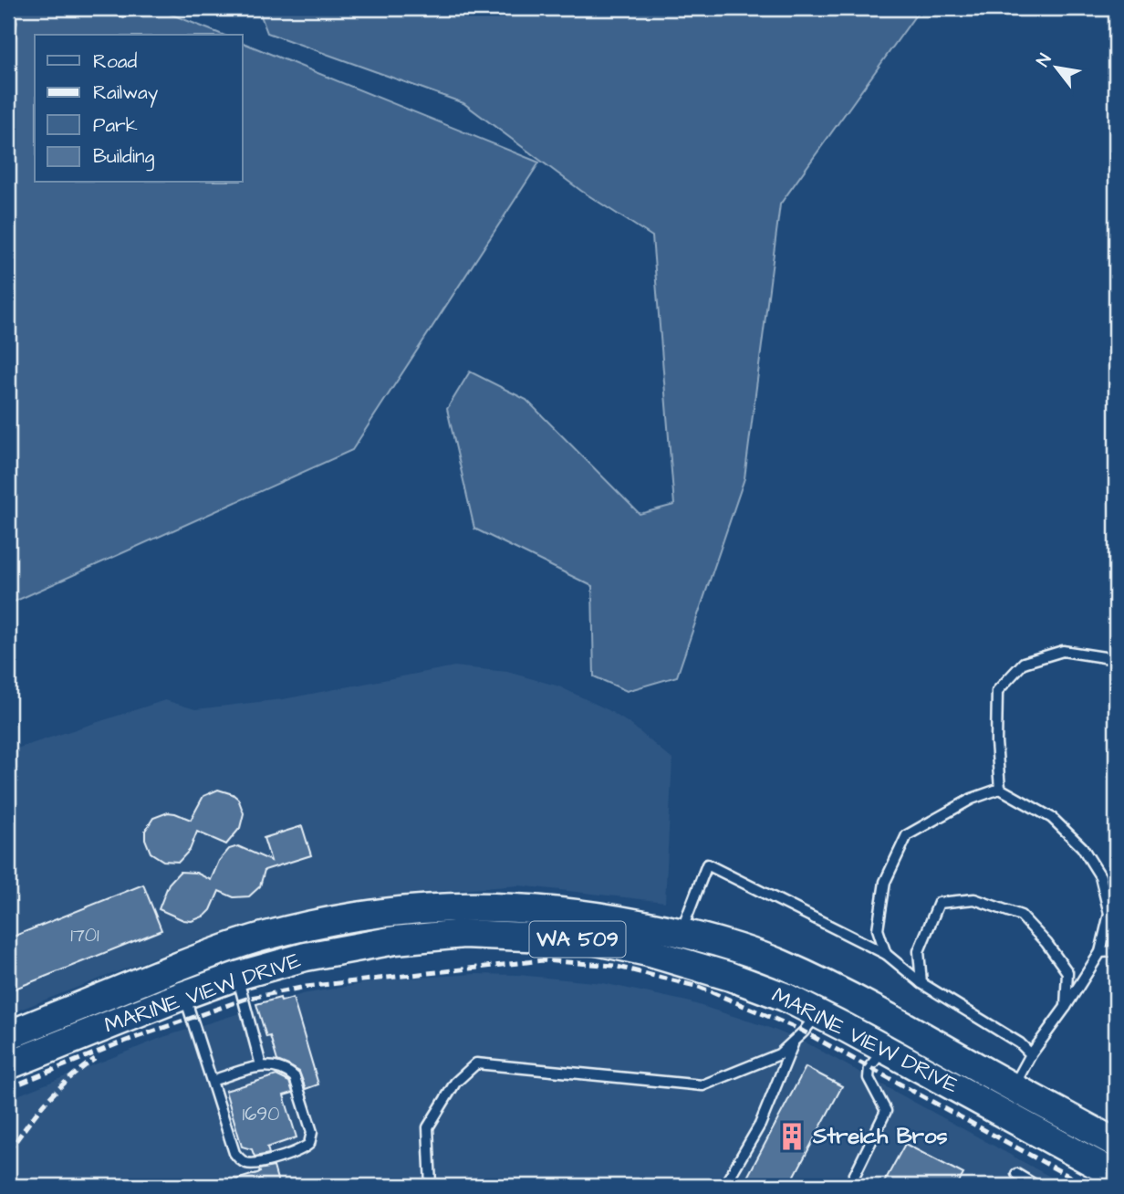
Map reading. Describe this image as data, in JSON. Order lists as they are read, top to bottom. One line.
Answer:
{"streets":{"main road":["WA 509","MARINE VIEW DRIVE"]},"places":{"building":["Streich Bros"]},"house_numbers":["1701","1690"],"legend":["Road","Railway","Park","Building"],"north":"top left"}
